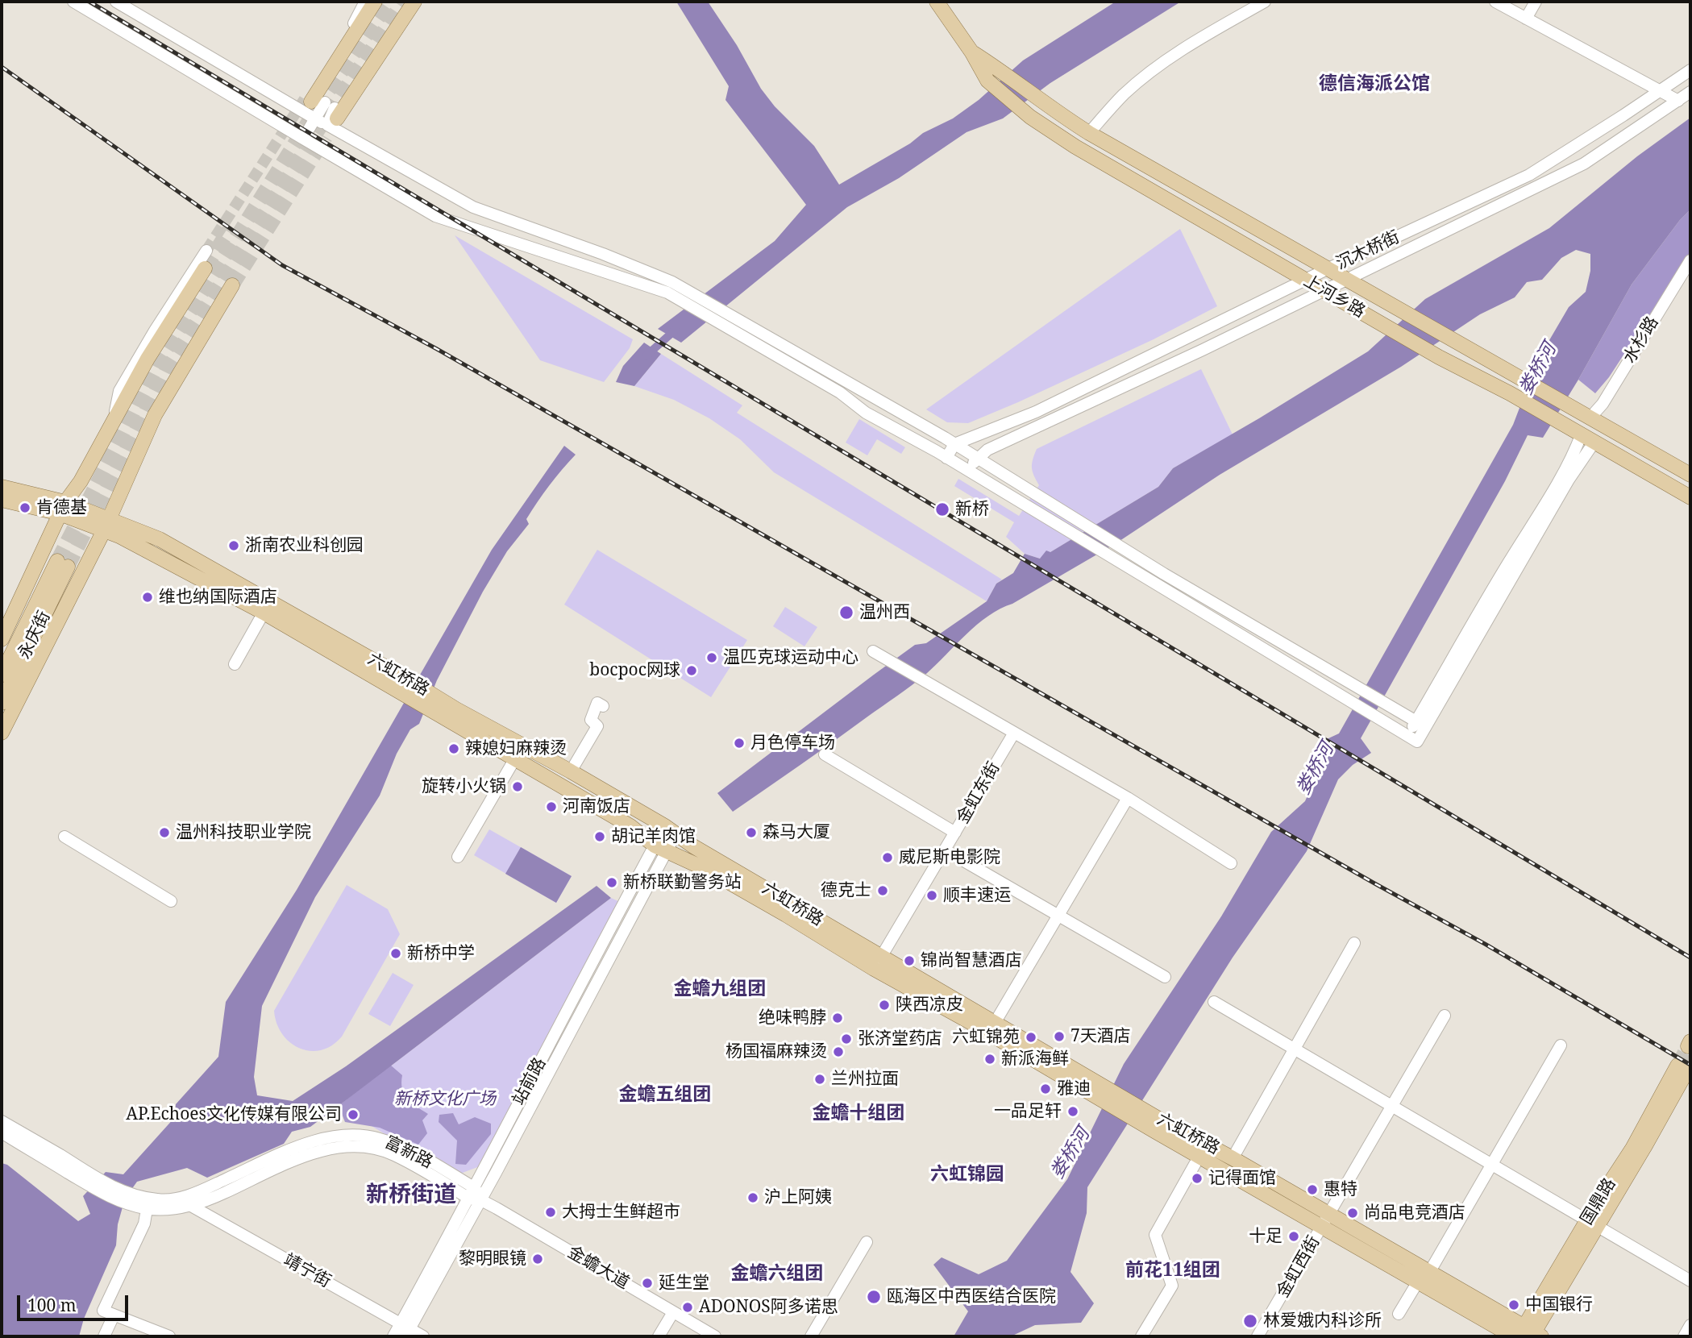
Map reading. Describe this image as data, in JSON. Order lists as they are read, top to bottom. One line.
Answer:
{"streets":{"main road":["上河乡路","永庆街","六虹桥路","国鼎路"],"street":["沉木桥街","水杉路","金虹东街","站前路","富新路","金虹西街","金蟾大道","靖宁街"]},"crossings":[["沉木桥街","上河乡路"],["上河乡路","水杉路"],["六虹桥路","金虹东街"],["六虹桥路","站前路"],["六虹桥路","国鼎路"],["六虹桥路","金虹西街"],["站前路","富新路"],["站前路","金蟾大道"],["站前路","靖宁街"],["富新路","金蟾大道"],["富新路","靖宁街"]],"districts":["德信海派公馆","金蟾九组团","金蟾五组团","金蟾十组团","六虹锦园","新桥街道","前花11组团","金蟾六组团"],"water":["娄桥河"],"parks":["新桥文化广场"],"places":["肯德基","新桥","浙南农业科创园","维也纳国际酒店","温州西","温匹克球运动中心","bocpoc网球","月色停车场","辣媳妇麻辣烫","旋转小火锅","河南饭店","温州科技职业学院","森马大厦","胡记羊肉馆","威尼斯电影院","新桥联勤警务站","德克士","顺丰速运","新桥中学","锦尚智慧酒店","陕西凉皮","绝味鸭脖","7天酒店","六虹锦苑","张济堂药店","杨国福麻辣烫","新派海鲜","兰州拉面","雅迪","一品足轩","AP.Echoes文化传媒有限公司","记得面馆","惠特","沪上阿姨","大拇士生鲜超市","尚品电竞酒店","十足","黎明眼镜","延生堂","瓯海区中西医结合医院","中国银行","ADONOS阿多诺思","林爱娥内科诊所"],"scale_bar":"100 m"}
